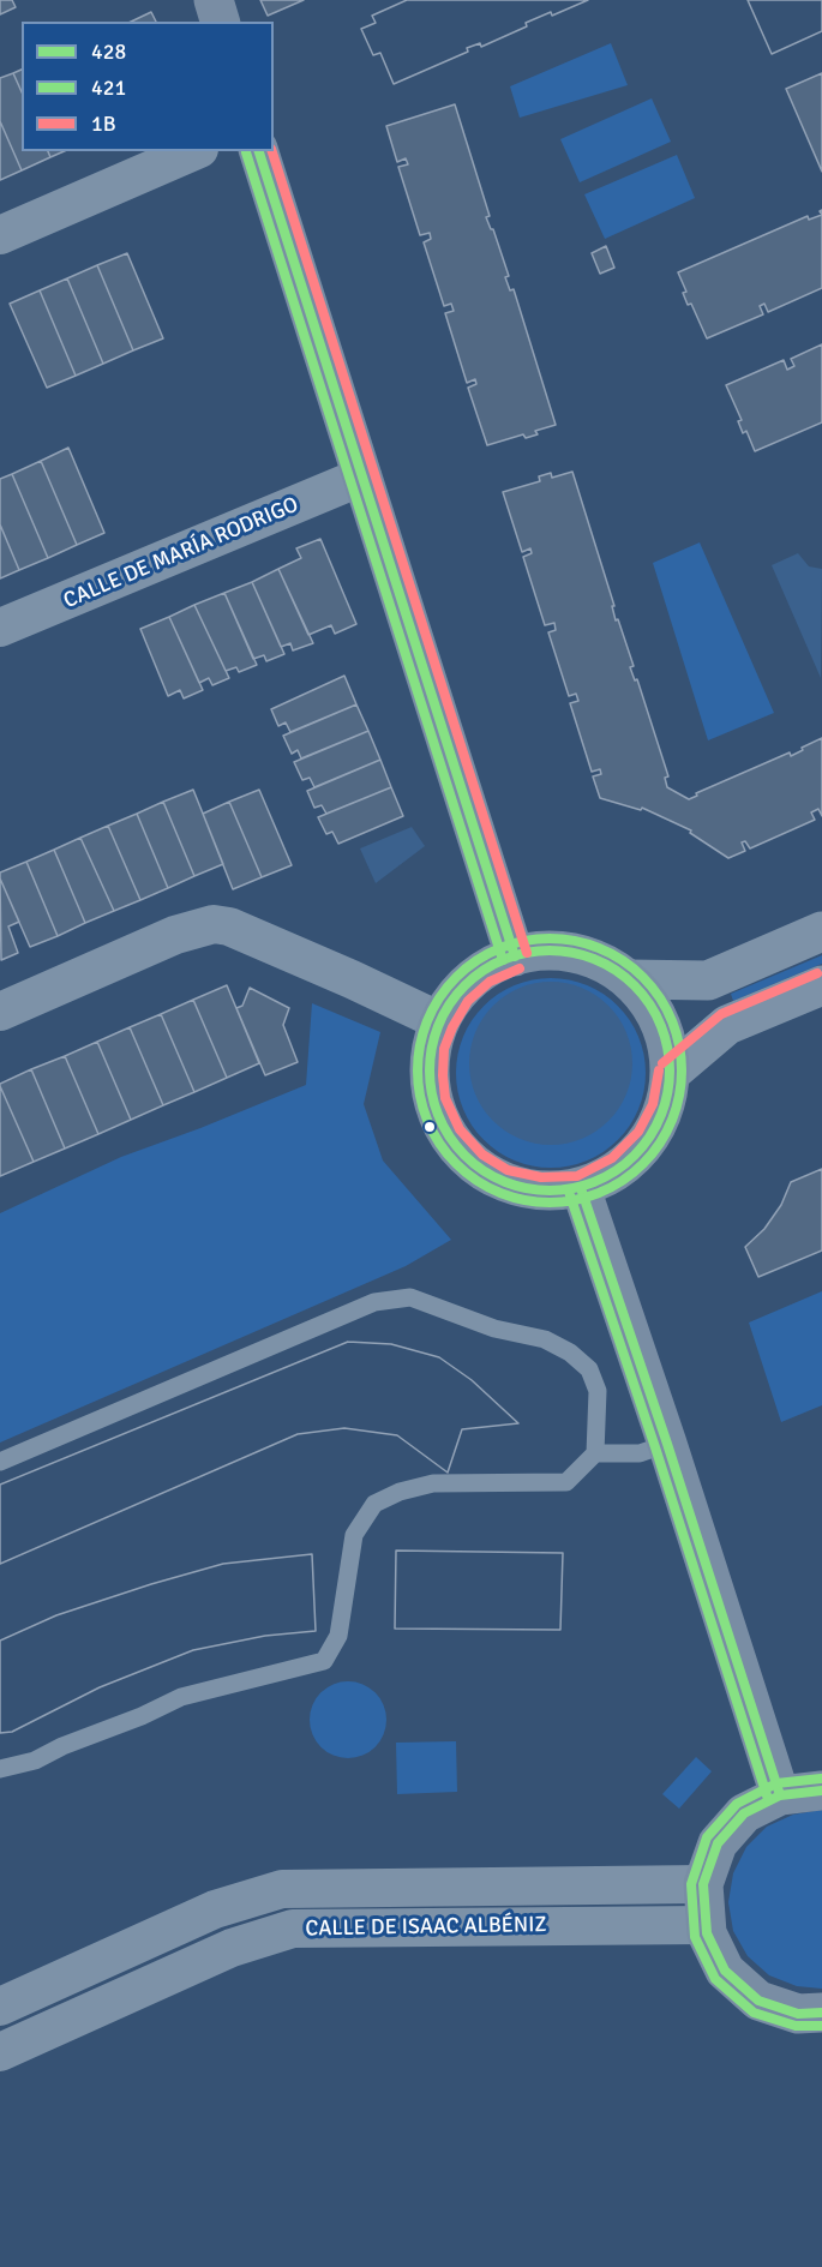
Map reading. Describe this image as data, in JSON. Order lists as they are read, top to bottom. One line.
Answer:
{"streets":{"street":["CALLE DE MARÍA RODRIGO","CALLE DE ISAAC ALBÉNIZ"]},"lines":["transit line 428","transit line 1B","transit line 421"],"legend":["428","421","1B"]}
